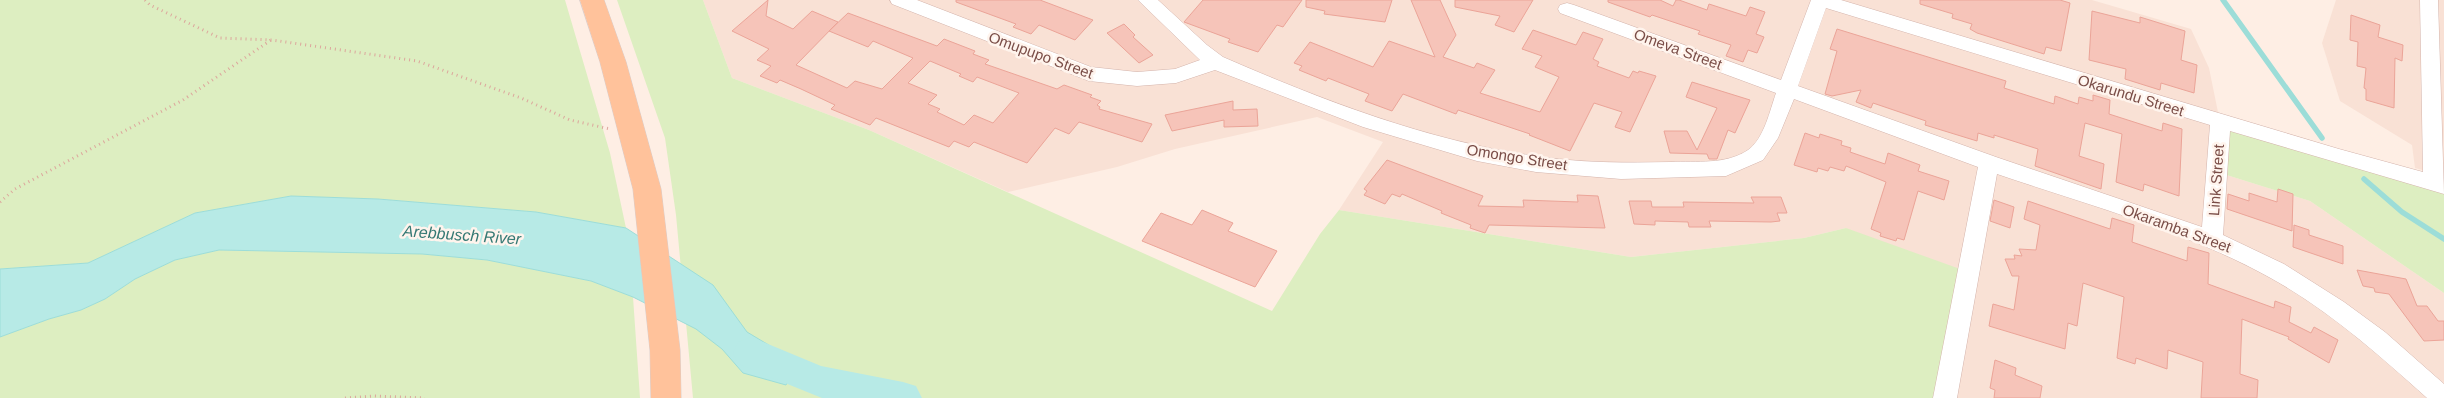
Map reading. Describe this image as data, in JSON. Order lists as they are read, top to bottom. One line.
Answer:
{"streets":{"street":["Omeva Street","Omupupo Street","Okarundu Street","Omongo Street","Link Street","Okaramba Street"]},"crossings":[["Omeva Street","Omongo Street"],["Omeva Street","Okaramba Street"],["Omupupo Street","Omongo Street"],["Okarundu Street","Omongo Street"],["Okarundu Street","Link Street"],["Omongo Street","Okaramba Street"],["Link Street","Okaramba Street"]],"water":["Arebbusch River"]}
